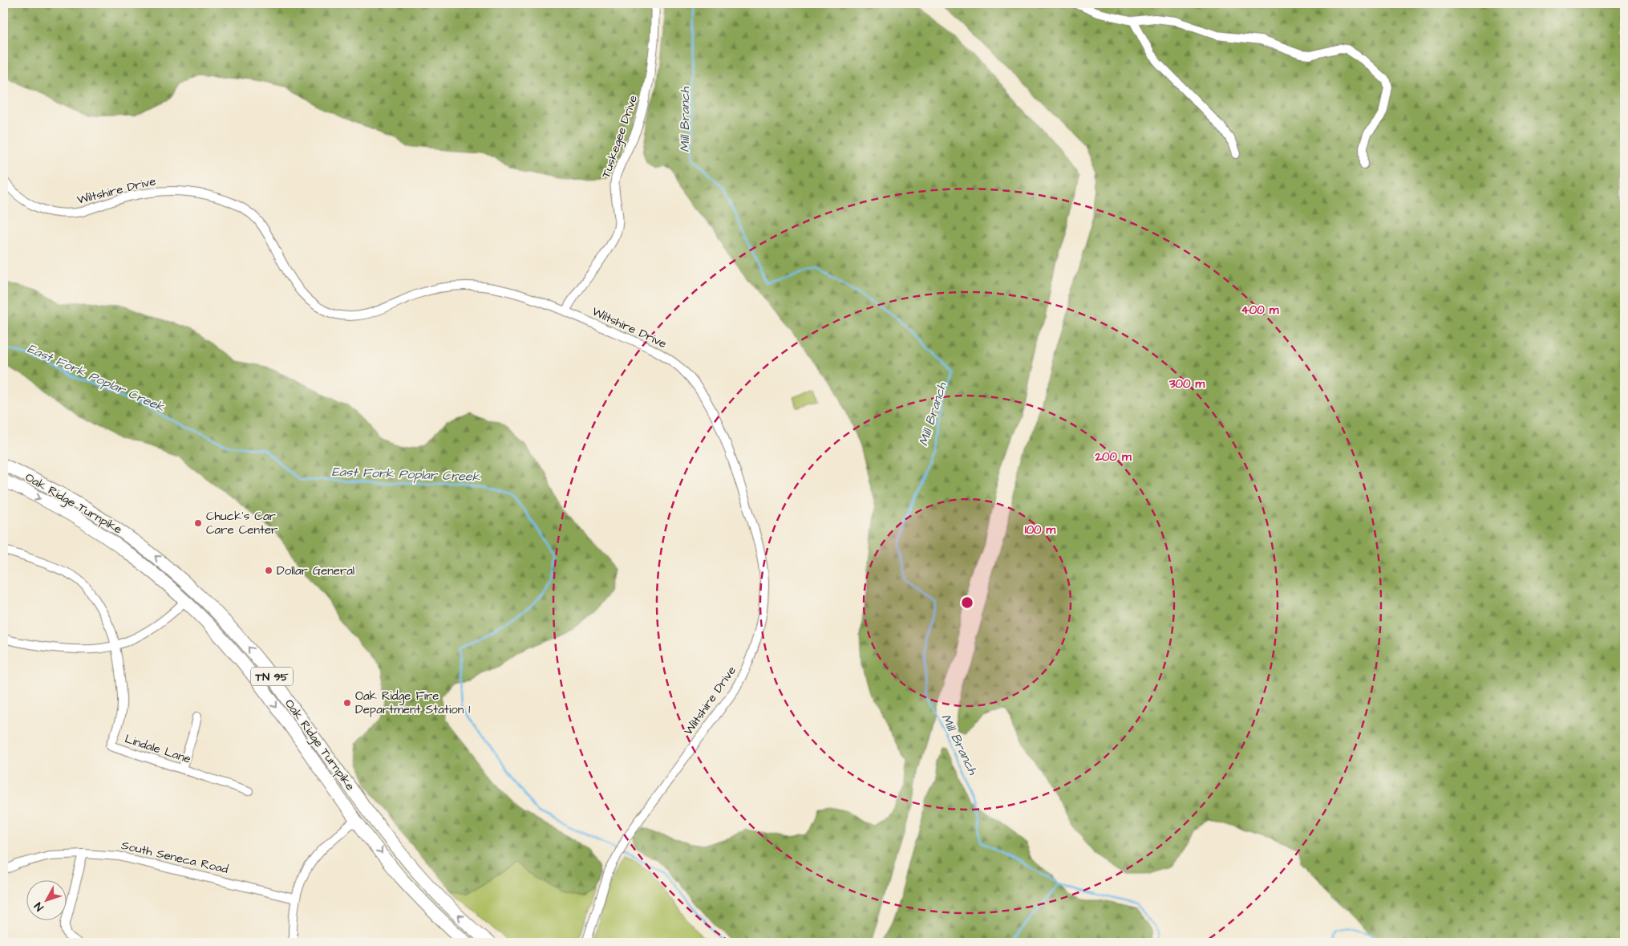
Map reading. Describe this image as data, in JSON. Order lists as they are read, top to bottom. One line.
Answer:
{"streets":{"highway":["Oak Ridge Turnpike","TN 95"],"street":["Tuskegee Drive","Wiltshire Drive","Lindale Lane","South Seneca Road"]},"crossings":[["Tuskegee Drive","Wiltshire Drive"]],"water":["Mill Branch","East Fork Poplar Creek"],"places":["Chuck's Car Care Center","Dollar General","Oak Ridge Fire Department Station 1"],"north":"bottom left","rings":["400 m","300 m","200 m","100 m"]}
